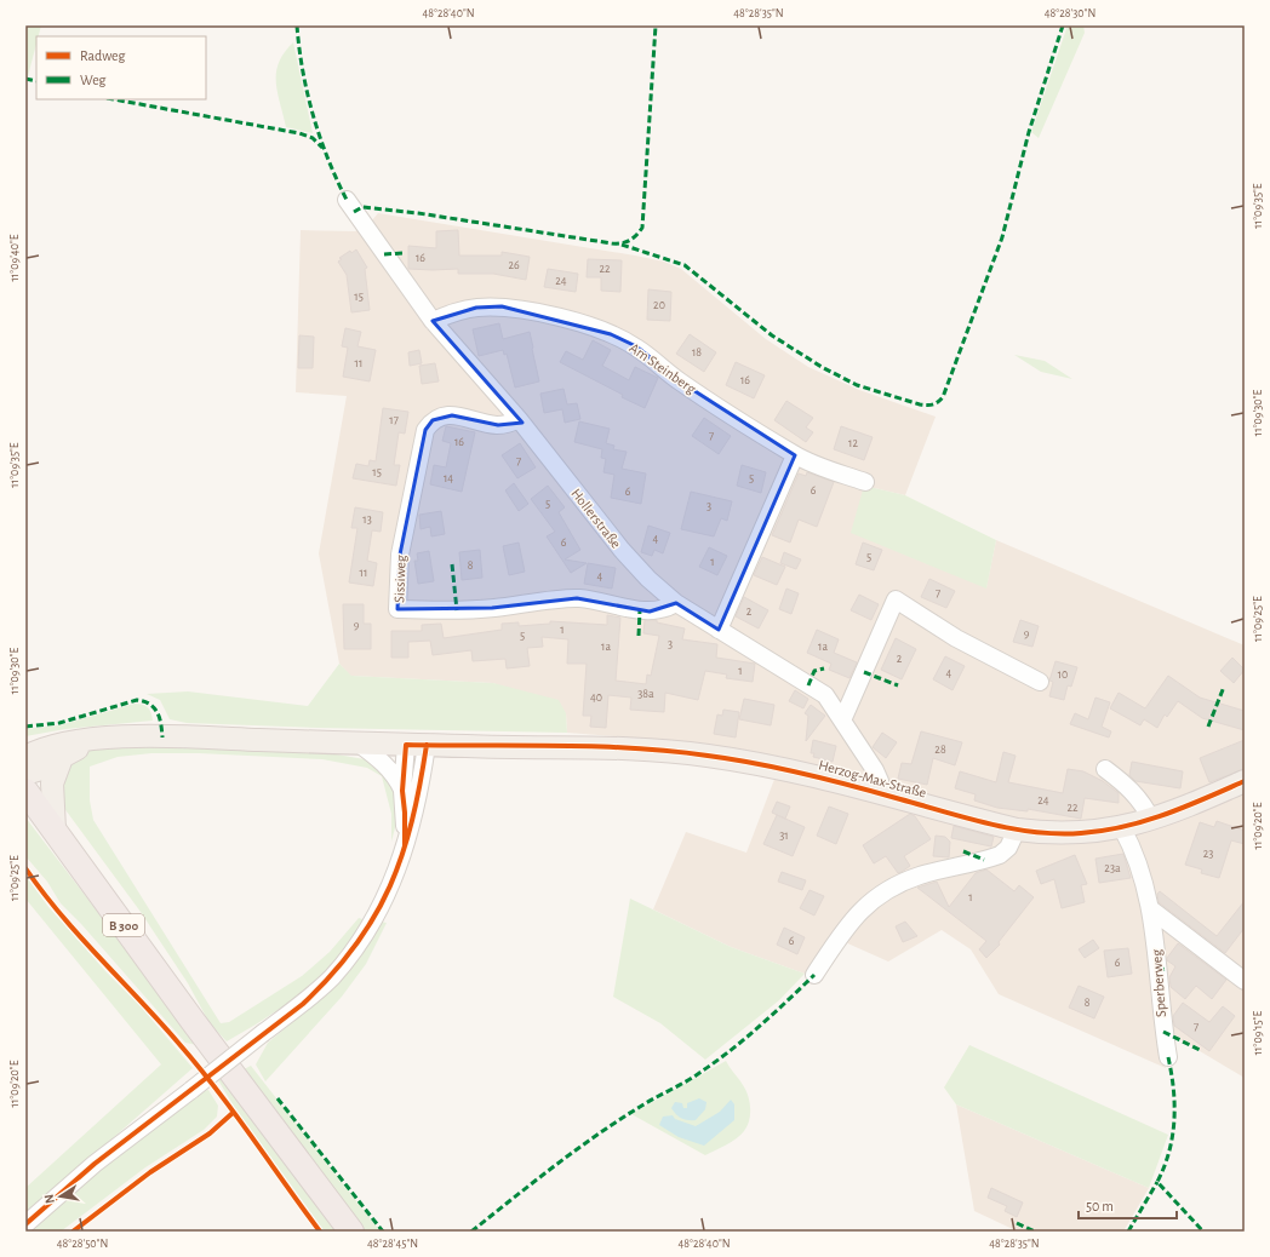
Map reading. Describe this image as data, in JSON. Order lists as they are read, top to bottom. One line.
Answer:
{"streets":{"highway":["B 300"],"main road":["Herzog-Max-Straße"],"street":["Am Steinberg","Hollerstraße","Sissiweg","Sperberweg"]},"crossings":[["Am Steinberg","Hollerstraße"],["Hollerstraße","Sissiweg"],["Hollerstraße","Herzog-Max-Straße"],["Herzog-Max-Straße","Sperberweg"]],"house_numbers":["16","26","22","24","15","20","18","11","16","17","7","16","12","7","15","14","5","6","6","5","3","13","4","6","5","1","8","11","4","7","2","9","1","9","5","3","1a","1a","2","1","4","10","38a","40","28","24","22","31","23","23a","1","6","6","8","7"],"legend":["Radweg","Weg"],"scale_bar":"50 m","north":"left","coordinates":["48°28'40\"N","48°28'35\"N","48°28'30\"N","11°09'35\"E","11°09'40\"E","11°09'30\"E","11°09'25\"E","11°09'20\"E","11°09'15\"E","48°28'50\"N","48°28'45\"N"]}
